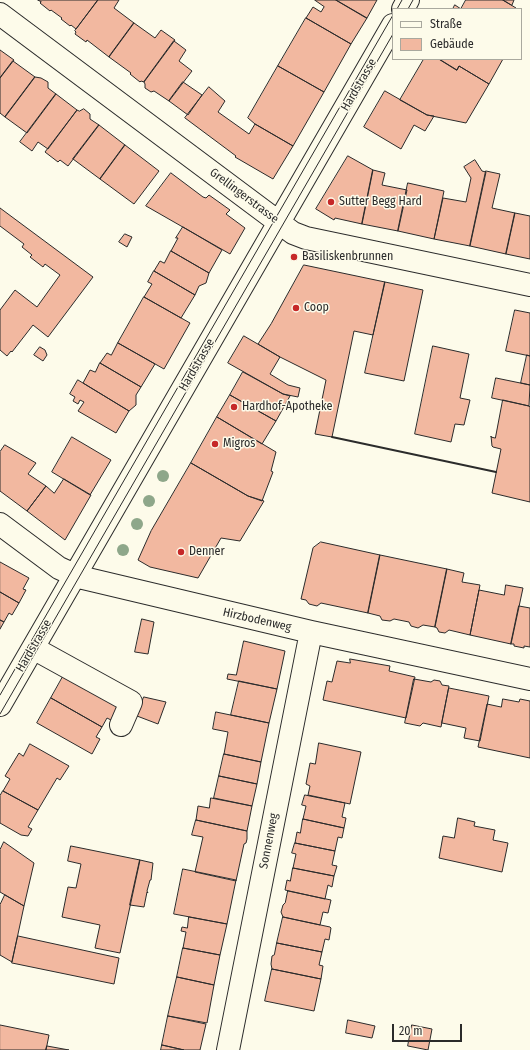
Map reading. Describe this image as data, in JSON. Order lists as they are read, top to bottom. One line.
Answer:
{"streets":{"street":["Hardstrasse","Grellingerstrasse","Hirzbodenweg","Sonnenweg"]},"crossings":[["Hardstrasse","Grellingerstrasse"],["Hardstrasse","Hirzbodenweg"],["Hirzbodenweg","Sonnenweg"]],"places":["Sutter Begg Hard","Basiliskenbrunnen","Coop","Hardhof-Apotheke","Migros","Denner"],"legend":["Straße","Gebäude"],"scale_bar":"20 m"}
